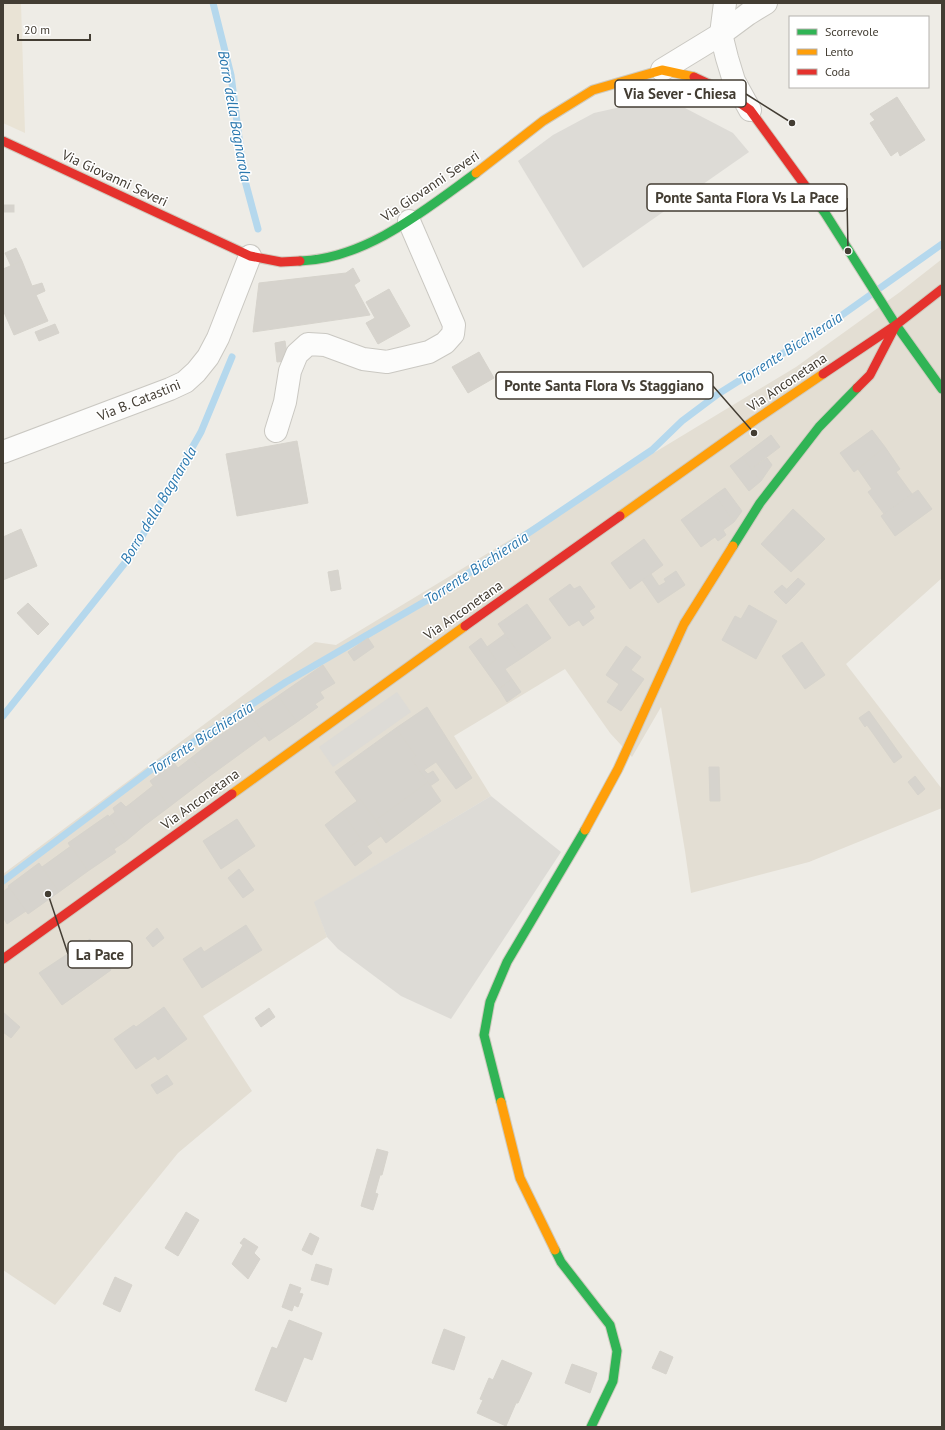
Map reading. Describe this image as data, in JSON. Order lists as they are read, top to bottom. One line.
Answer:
{"streets":{"street":["Via Giovanni Severi","Via Anconetana","Via B. Catastini"]},"crossings":[["Via Giovanni Severi","Via B. Catastini"]],"water":["Borro della Bagnarola","Torrente Bicchieraia"],"places":["Via Sever - Chiesa","Ponte Santa Flora Vs La Pace","Ponte Santa Flora Vs Staggiano","La Pace"],"legend":["Scorrevole","Lento","Coda"],"scale_bar":"20 m"}
